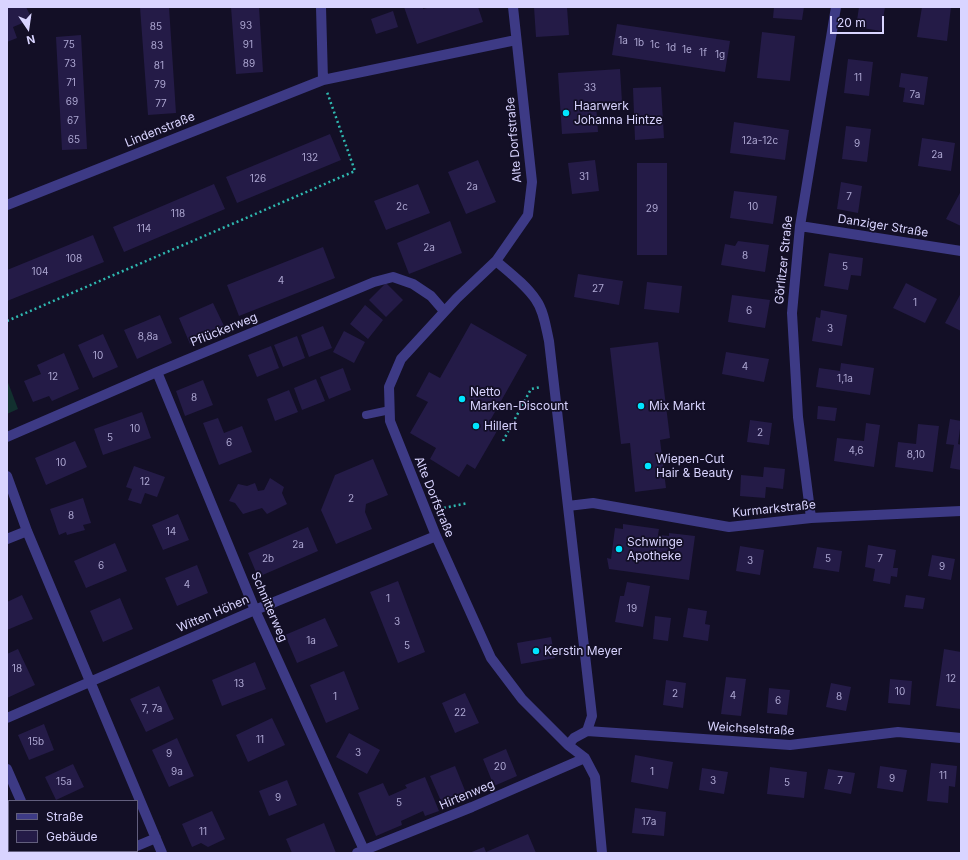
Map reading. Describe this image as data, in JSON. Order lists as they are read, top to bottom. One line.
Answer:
{"streets":{"street":["Lindenstraße","Alte Dorfstraße","Danziger Straße","Görlitzer Straße","Pflückerweg","Kurmarkstraße","Schnitterweg","Witten Höhen","Weichselstraße","Hirtenweg"]},"crossings":[["Lindenstraße","Alte Dorfstraße"],["Alte Dorfstraße","Pflückerweg"],["Alte Dorfstraße","Witten Höhen"],["Alte Dorfstraße","Hirtenweg"],["Danziger Straße","Görlitzer Straße"],["Görlitzer Straße","Kurmarkstraße"],["Pflückerweg","Schnitterweg"],["Schnitterweg","Witten Höhen"],["Schnitterweg","Hirtenweg"]],"places":["Haarwerk Johanna Hintze","Netto Marken-Discount","Mix Markt","Hillert","Wiepen-Cut Hair & Beauty","Schwinge Apotheke","Kerstin Meyer"],"house_numbers":["93","85","1a","1b","75","91","1c","83","1d","1e","1f","1g","73","89","81","11","71","79","33","7a","69","77","67","65","12a-12c","9","2a","132","31","126","2a","7","2c","10","29","118","114","2a","8","108","5","104","4","27","1","6","3","8,8a","10","4","12","1,1a","8","10","2","5","6","4,6","8,10","10","12","2","8","14","2a","2b","5","7","3","6","9","4","1","19","3","1a","5","18","12","13","10","2","4","1","8","6","7, 7a","22","11","15b","3","9","20","9a","1","11","9","3","7","15a","5","9","5","17a","11"],"legend":["Straße","Gebäude"],"scale_bar":"20 m","north":"bottom"}
